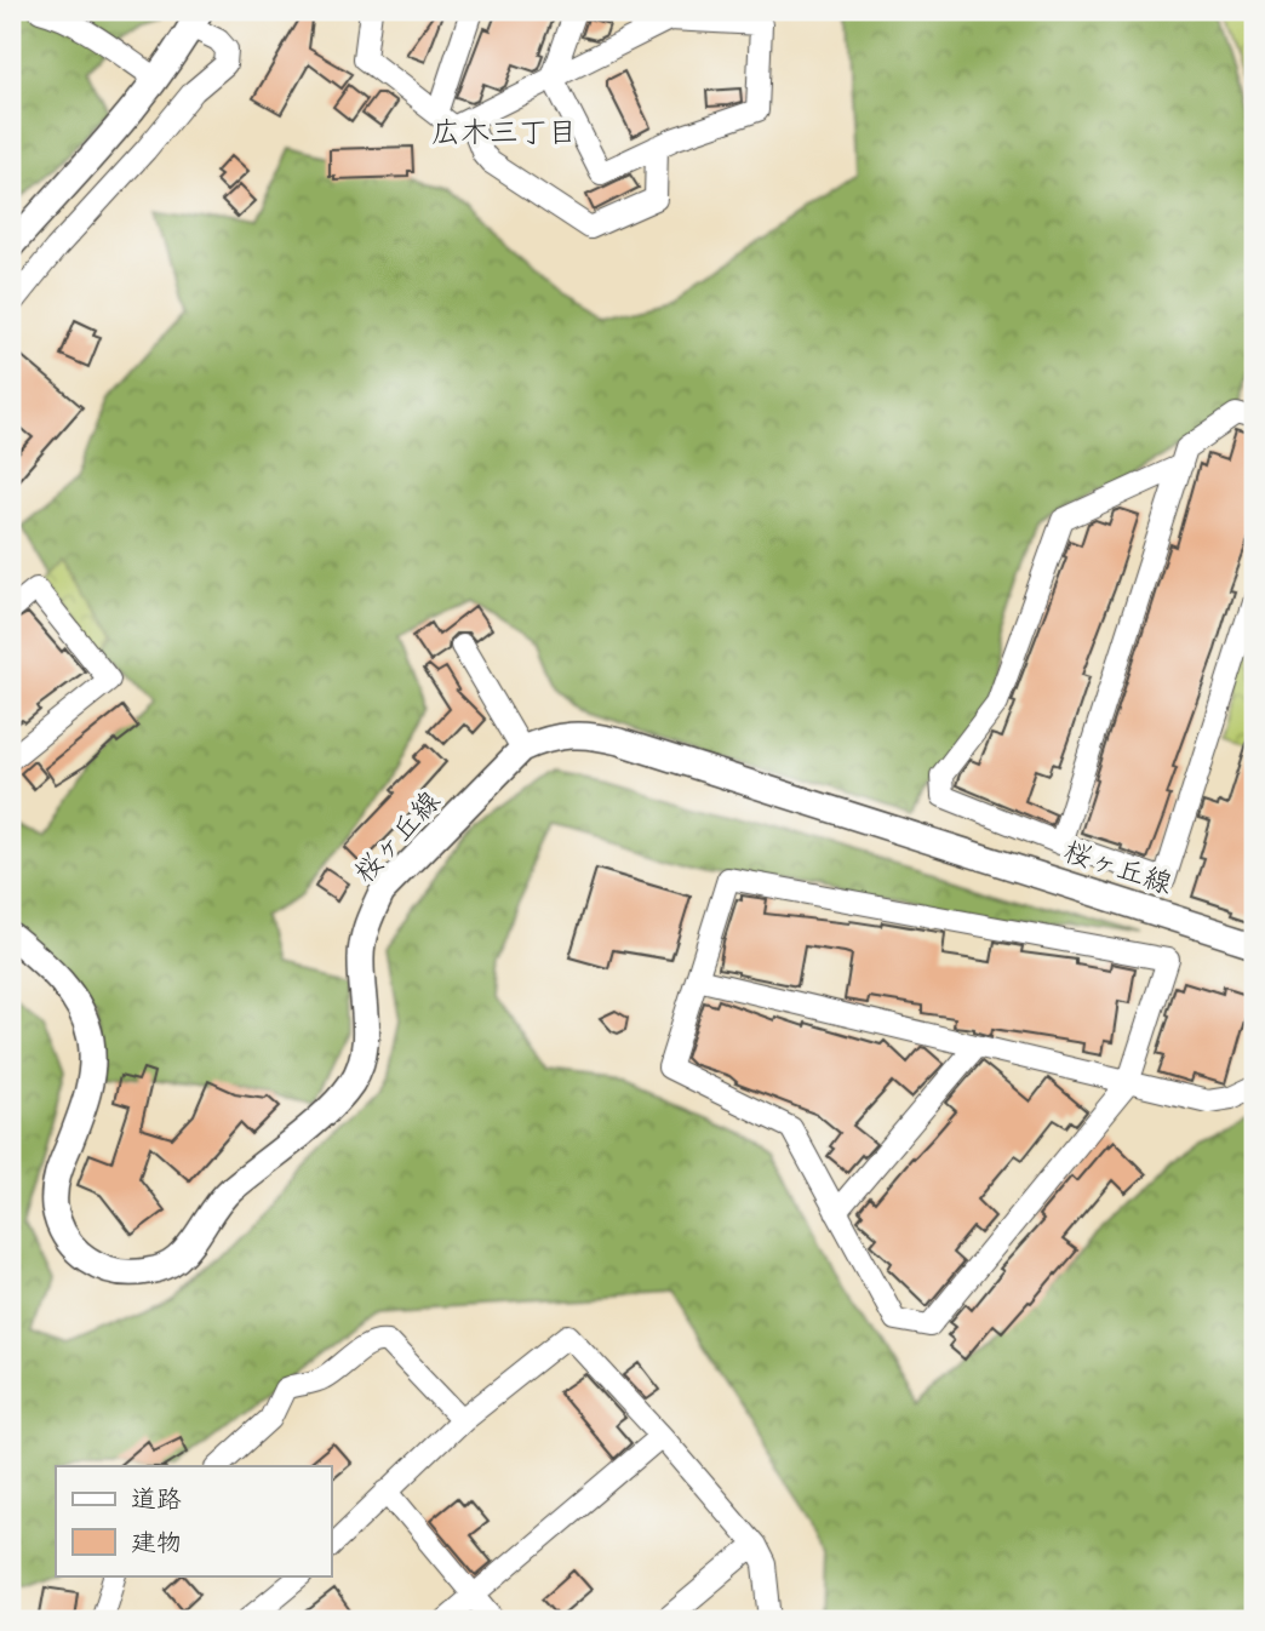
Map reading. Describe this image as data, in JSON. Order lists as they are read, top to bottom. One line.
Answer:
{"streets":{"street":["桜ヶ丘線"]},"districts":["広木三丁目"],"legend":["道路","建物"]}
